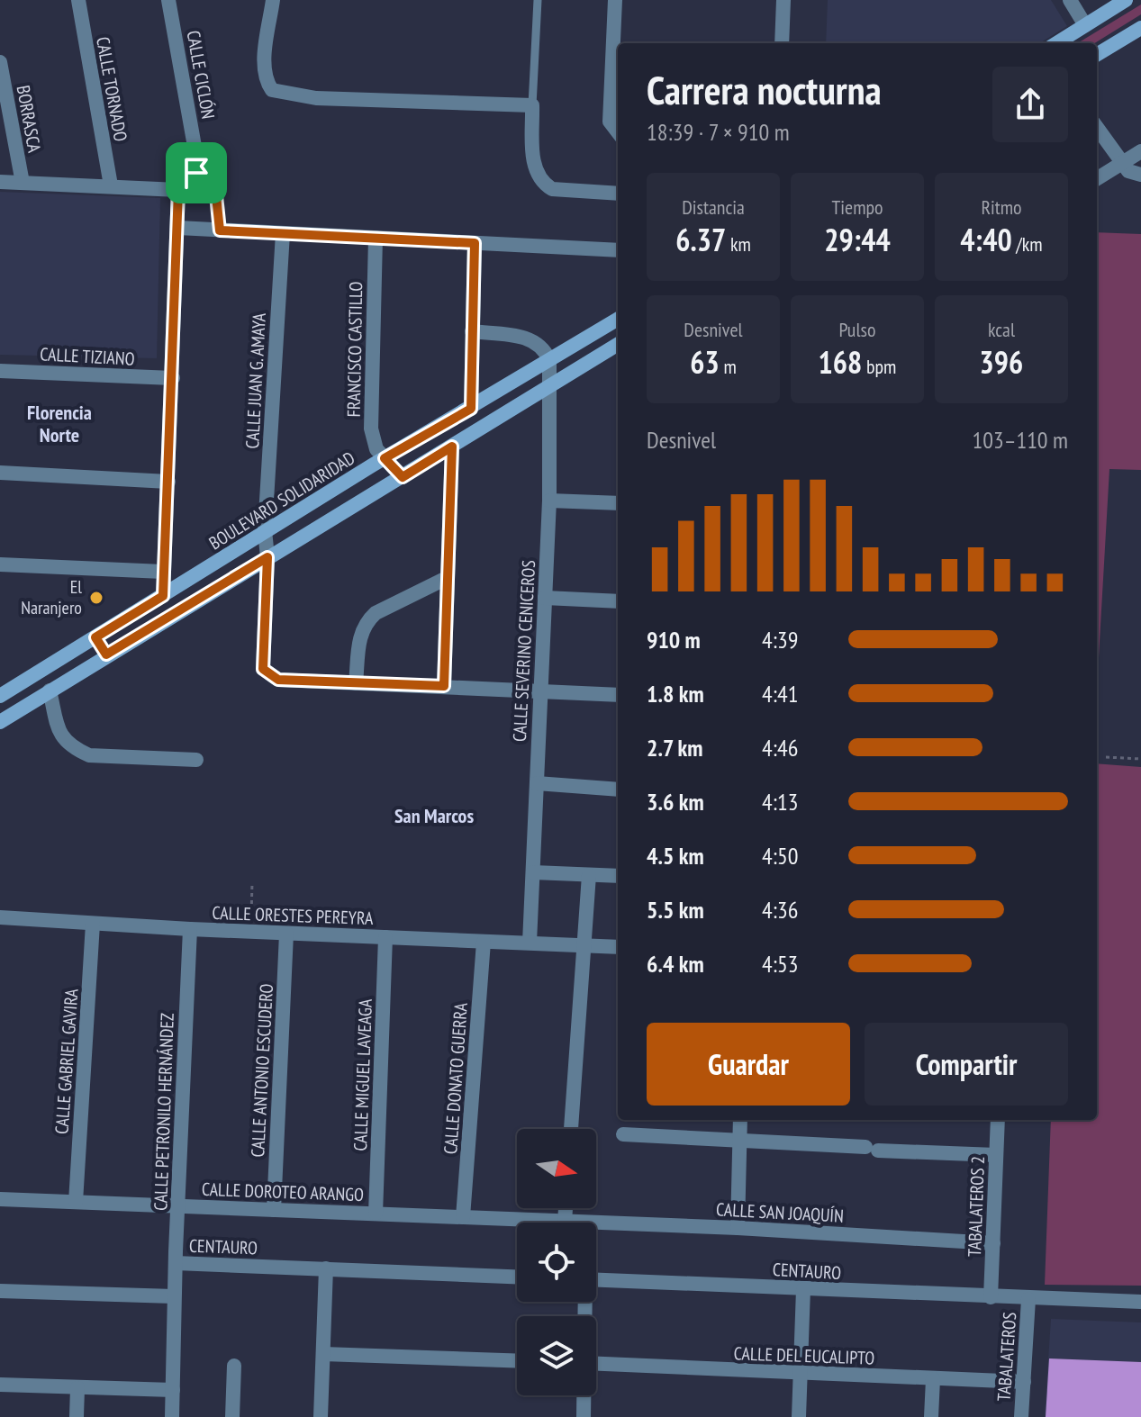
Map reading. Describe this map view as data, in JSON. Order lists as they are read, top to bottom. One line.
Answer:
{"streets":{"main road":["BOULEVARD SOLIDARIDAD"],"street":["CALLE CICLÓN","CALLE TORNADO","BORRASCA","FRANCISCO CASTILLO","CALLE TIZIANO","CALLE JUAN G. AMAYA","CALLE SEVERINO CENICEROS","CALLE ORESTES PEREYRA","CALLE GABRIEL GAVIRA","CALLE ANTONIO ESCUDERO","CALLE MIGUEL LAVEAGA","CALLE DONATO GUERRA","CALLE PETRONILO HERNÁNDEZ","CALLE DOROTEO ARANGO","TABALATEROS 2","CALLE SAN JOAQUÍN","CENTAURO","CALLE DEL EUCALIPTO","TABALATEROS"]},"crossings":[["FRANCISCO CASTILLO","BOULEVARD SOLIDARIDAD"],["CALLE JUAN G. AMAYA","BOULEVARD SOLIDARIDAD"],["BOULEVARD SOLIDARIDAD","CALLE SEVERINO CENICEROS"],["CALLE SEVERINO CENICEROS","CALLE ORESTES PEREYRA"],["CALLE ORESTES PEREYRA","CALLE GABRIEL GAVIRA"],["CALLE ORESTES PEREYRA","CALLE ANTONIO ESCUDERO"],["CALLE ORESTES PEREYRA","CALLE MIGUEL LAVEAGA"],["CALLE ORESTES PEREYRA","CALLE DONATO GUERRA"],["CALLE ORESTES PEREYRA","CALLE PETRONILO HERNÁNDEZ"],["CALLE GABRIEL GAVIRA","CALLE DOROTEO ARANGO"],["CALLE ANTONIO ESCUDERO","CALLE DOROTEO ARANGO"],["CALLE MIGUEL LAVEAGA","CALLE DOROTEO ARANGO"],["CALLE DONATO GUERRA","CALLE DOROTEO ARANGO"],["CALLE PETRONILO HERNÁNDEZ","CALLE DOROTEO ARANGO"],["CALLE PETRONILO HERNÁNDEZ","CENTAURO"],["CALLE DOROTEO ARANGO","CALLE SAN JOAQUÍN"],["TABALATEROS 2","CALLE SAN JOAQUÍN"],["TABALATEROS 2","CENTAURO"],["CENTAURO","TABALATEROS"],["CALLE DEL EUCALIPTO","TABALATEROS"]],"districts":["Florencia Norte","San Marcos"],"places":["El Naranjero"],"north":"right","page":{"heading":["Carrera nocturna","18:39 · 7 × 910 m"],"stats":[["Distancia","6.37 km"],["Tiempo","29:44"],["Ritmo","4:40 /km"],["Desnivel","63 m"],["Pulso","168 bpm"],["kcal","396"]],"chart":["Desnivel","103–110 m"],"list":[{"name":"910 m","note":"4:39"},{"name":"1.8 km","note":"4:41"},{"name":"2.7 km","note":"4:46"},{"name":"3.6 km","note":"4:13"},{"name":"4.5 km","note":"4:50"},{"name":"5.5 km","note":"4:36"},{"name":"6.4 km","note":"4:53"}],"buttons":["Guardar","Compartir"]}}
